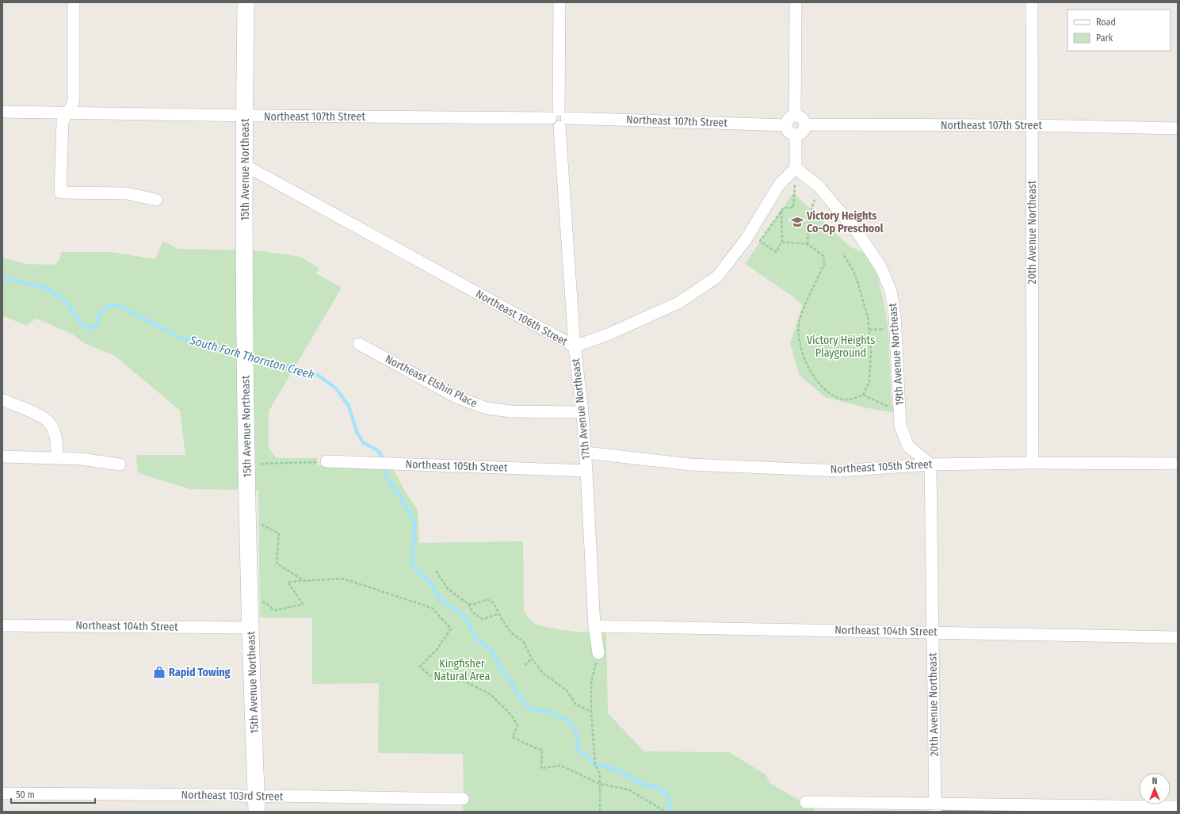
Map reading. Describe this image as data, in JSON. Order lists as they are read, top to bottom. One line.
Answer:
{"streets":{"street":["Northeast 107th Street","15th Avenue Northeast","20th Avenue Northeast","Northeast 106th Street","19th Avenue Northeast","Northeast Elshin Place","17th Avenue Northeast","Northeast 105th Street","Northeast 104th Street","Northeast 103rd Street"]},"crossings":[["Northeast 107th Street","15th Avenue Northeast"],["Northeast 107th Street","20th Avenue Northeast"],["Northeast 107th Street","17th Avenue Northeast"],["15th Avenue Northeast","Northeast 106th Street"],["15th Avenue Northeast","Northeast 104th Street"],["15th Avenue Northeast","Northeast 103rd Street"],["20th Avenue Northeast","19th Avenue Northeast"],["20th Avenue Northeast","Northeast 105th Street"],["20th Avenue Northeast","Northeast 104th Street"],["Northeast 106th Street","19th Avenue Northeast"],["Northeast 106th Street","17th Avenue Northeast"],["19th Avenue Northeast","Northeast 105th Street"],["Northeast Elshin Place","17th Avenue Northeast"],["17th Avenue Northeast","Northeast 105th Street"],["17th Avenue Northeast","Northeast 104th Street"]],"water":["South Fork Thornton Creek"],"parks":["Victory Heights Playground","Kingfisher Natural Area"],"places":{"school or university":["Victory Heights Co-Op Preschool"],"shop":["Rapid Towing"]},"legend":["Road","Park"],"scale_bar":"50 m","north":"top"}
